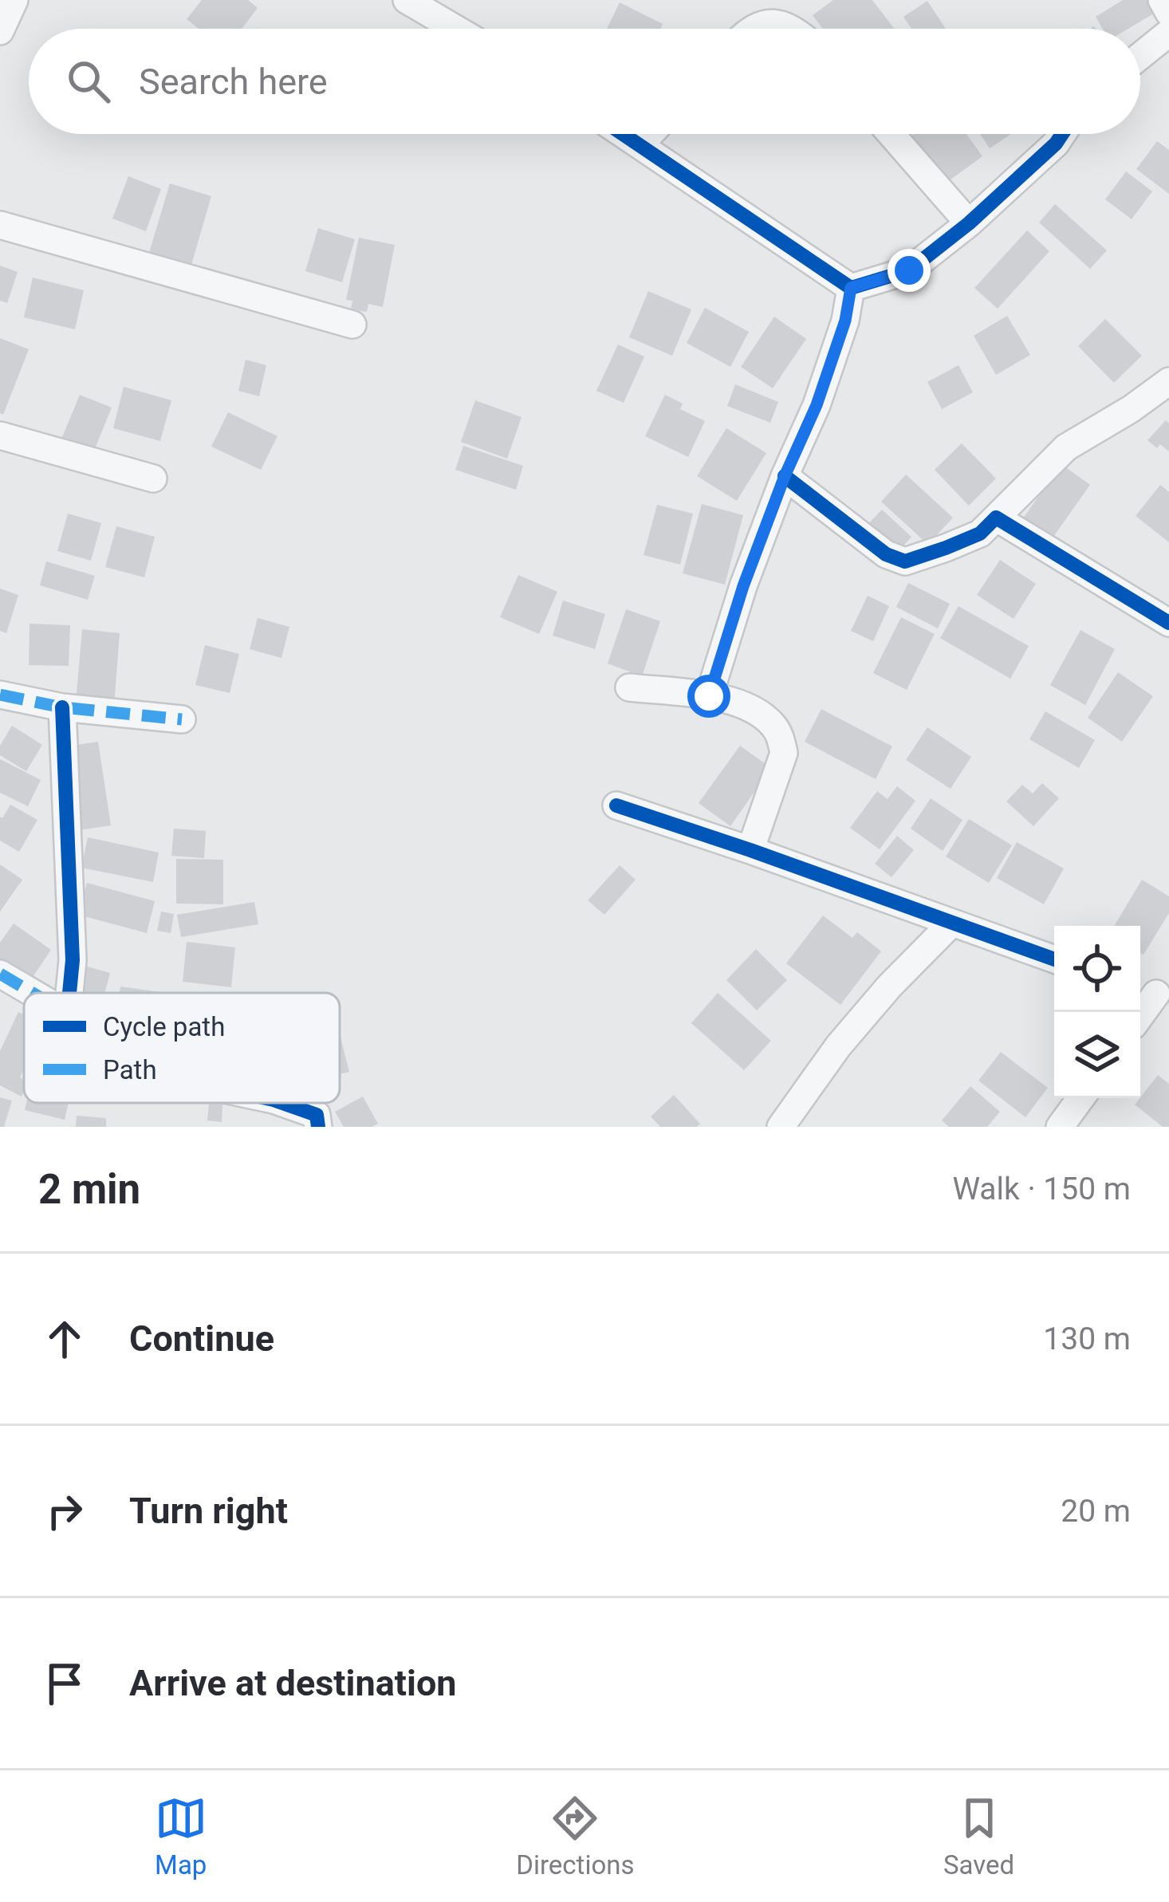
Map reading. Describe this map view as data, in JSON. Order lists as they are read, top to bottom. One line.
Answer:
{"legend":["Cycle path","Path"],"page":{"search":"Search here","heading":["2 min","Walk · 150 m"],"list":[["Continue","130 m"],["Turn right","20 m"],"Arrive at destination"],"nav":["Map","Directions","Saved"]}}
